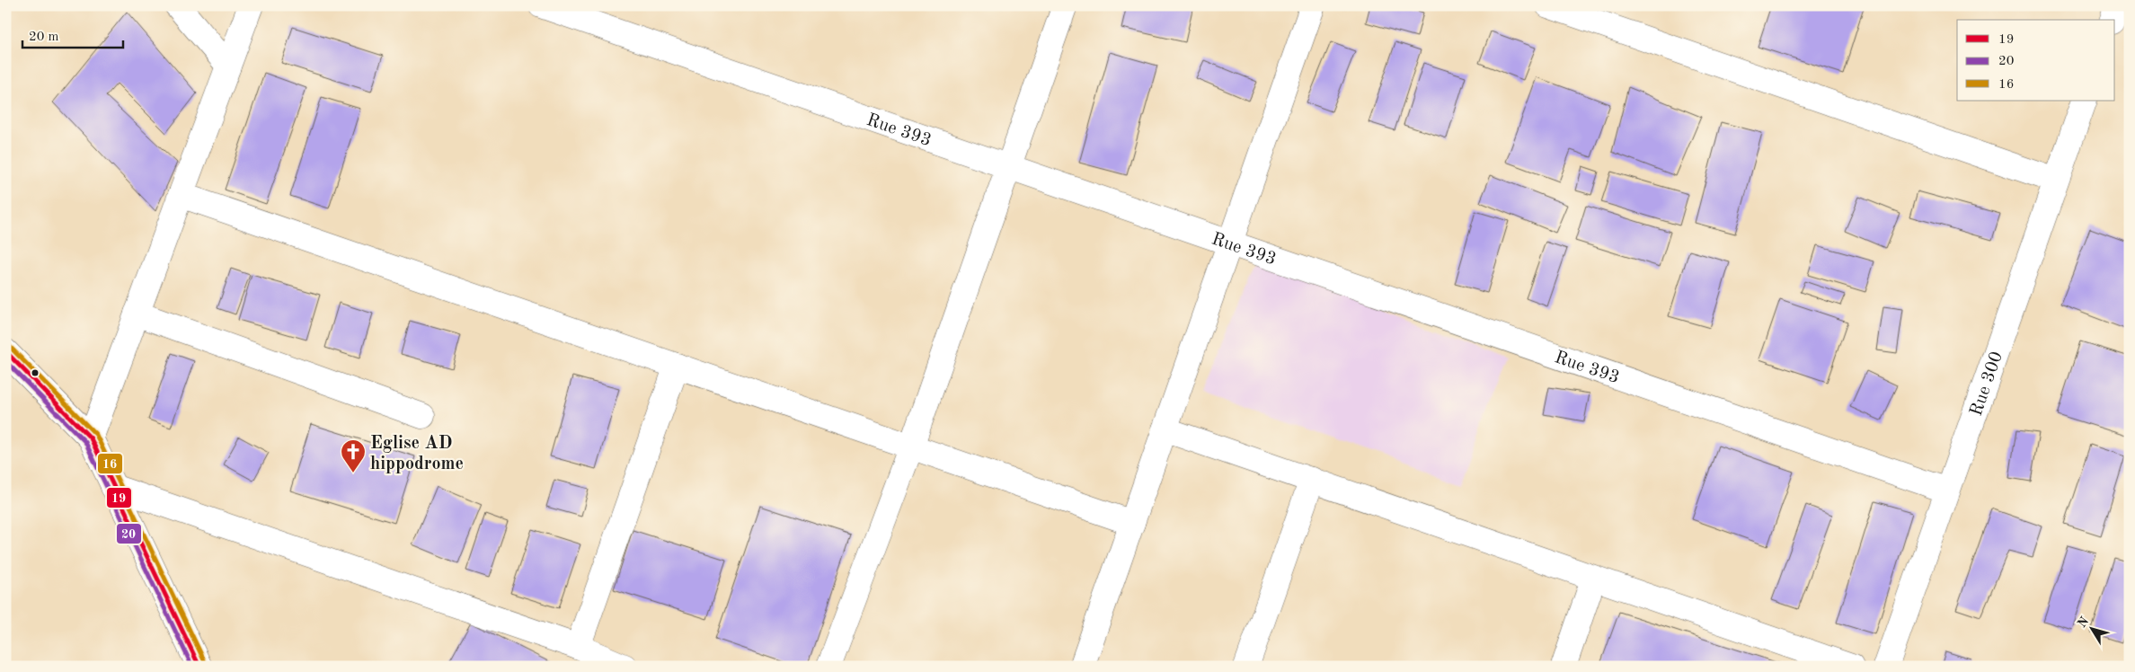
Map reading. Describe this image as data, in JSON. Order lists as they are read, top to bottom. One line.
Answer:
{"streets":{"street":["Rue 393","Rue 300"]},"crossings":[["Rue 393","Rue 300"]],"places":{"church":["Eglise AD hippodrome"]},"lines":["transit line 16","transit line 19","transit line 20"],"legend":["19","20","16"],"scale_bar":"20 m","north":"top left"}
